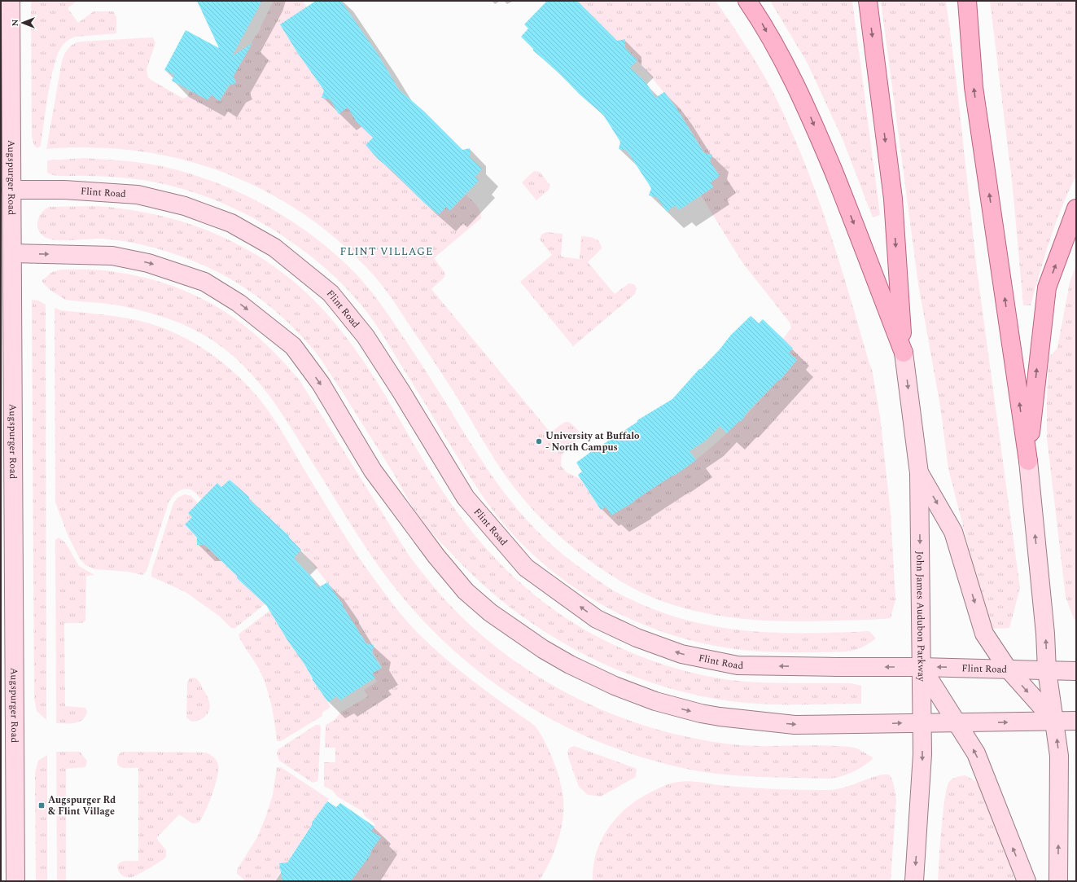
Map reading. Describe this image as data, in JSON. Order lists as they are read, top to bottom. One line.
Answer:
{"streets":{"street":["Augspurger Road","Flint Road","John James Audubon Parkway"]},"crossings":[["Augspurger Road","Flint Road"],["Flint Road","John James Audubon Parkway"]],"districts":["FLINT VILLAGE"],"places":{"other":["University at Buffalo - North Campus"],"transit":["Augspurger Rd & Flint Village"]},"north":"left"}
